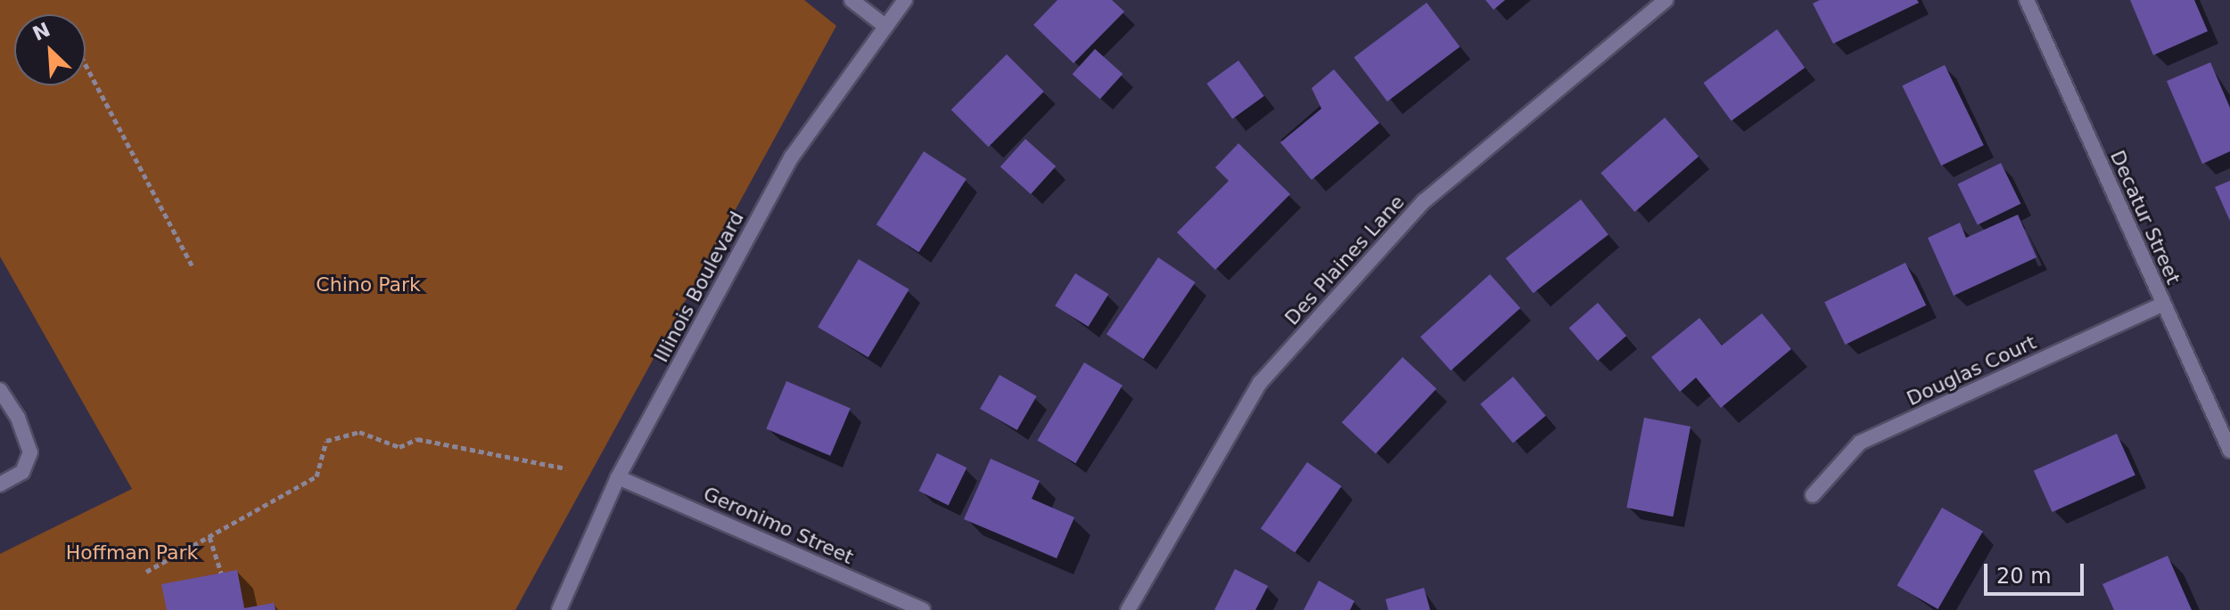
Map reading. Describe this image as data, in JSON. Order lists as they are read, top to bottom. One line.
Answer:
{"streets":{"street":["Decatur Street","Des Plaines Lane","Illinois Boulevard","Douglas Court","Geronimo Street"]},"crossings":[["Decatur Street","Douglas Court"],["Illinois Boulevard","Geronimo Street"]],"parks":["Chino Park","Hoffman Park"],"scale_bar":"20 m","north":"top left"}
